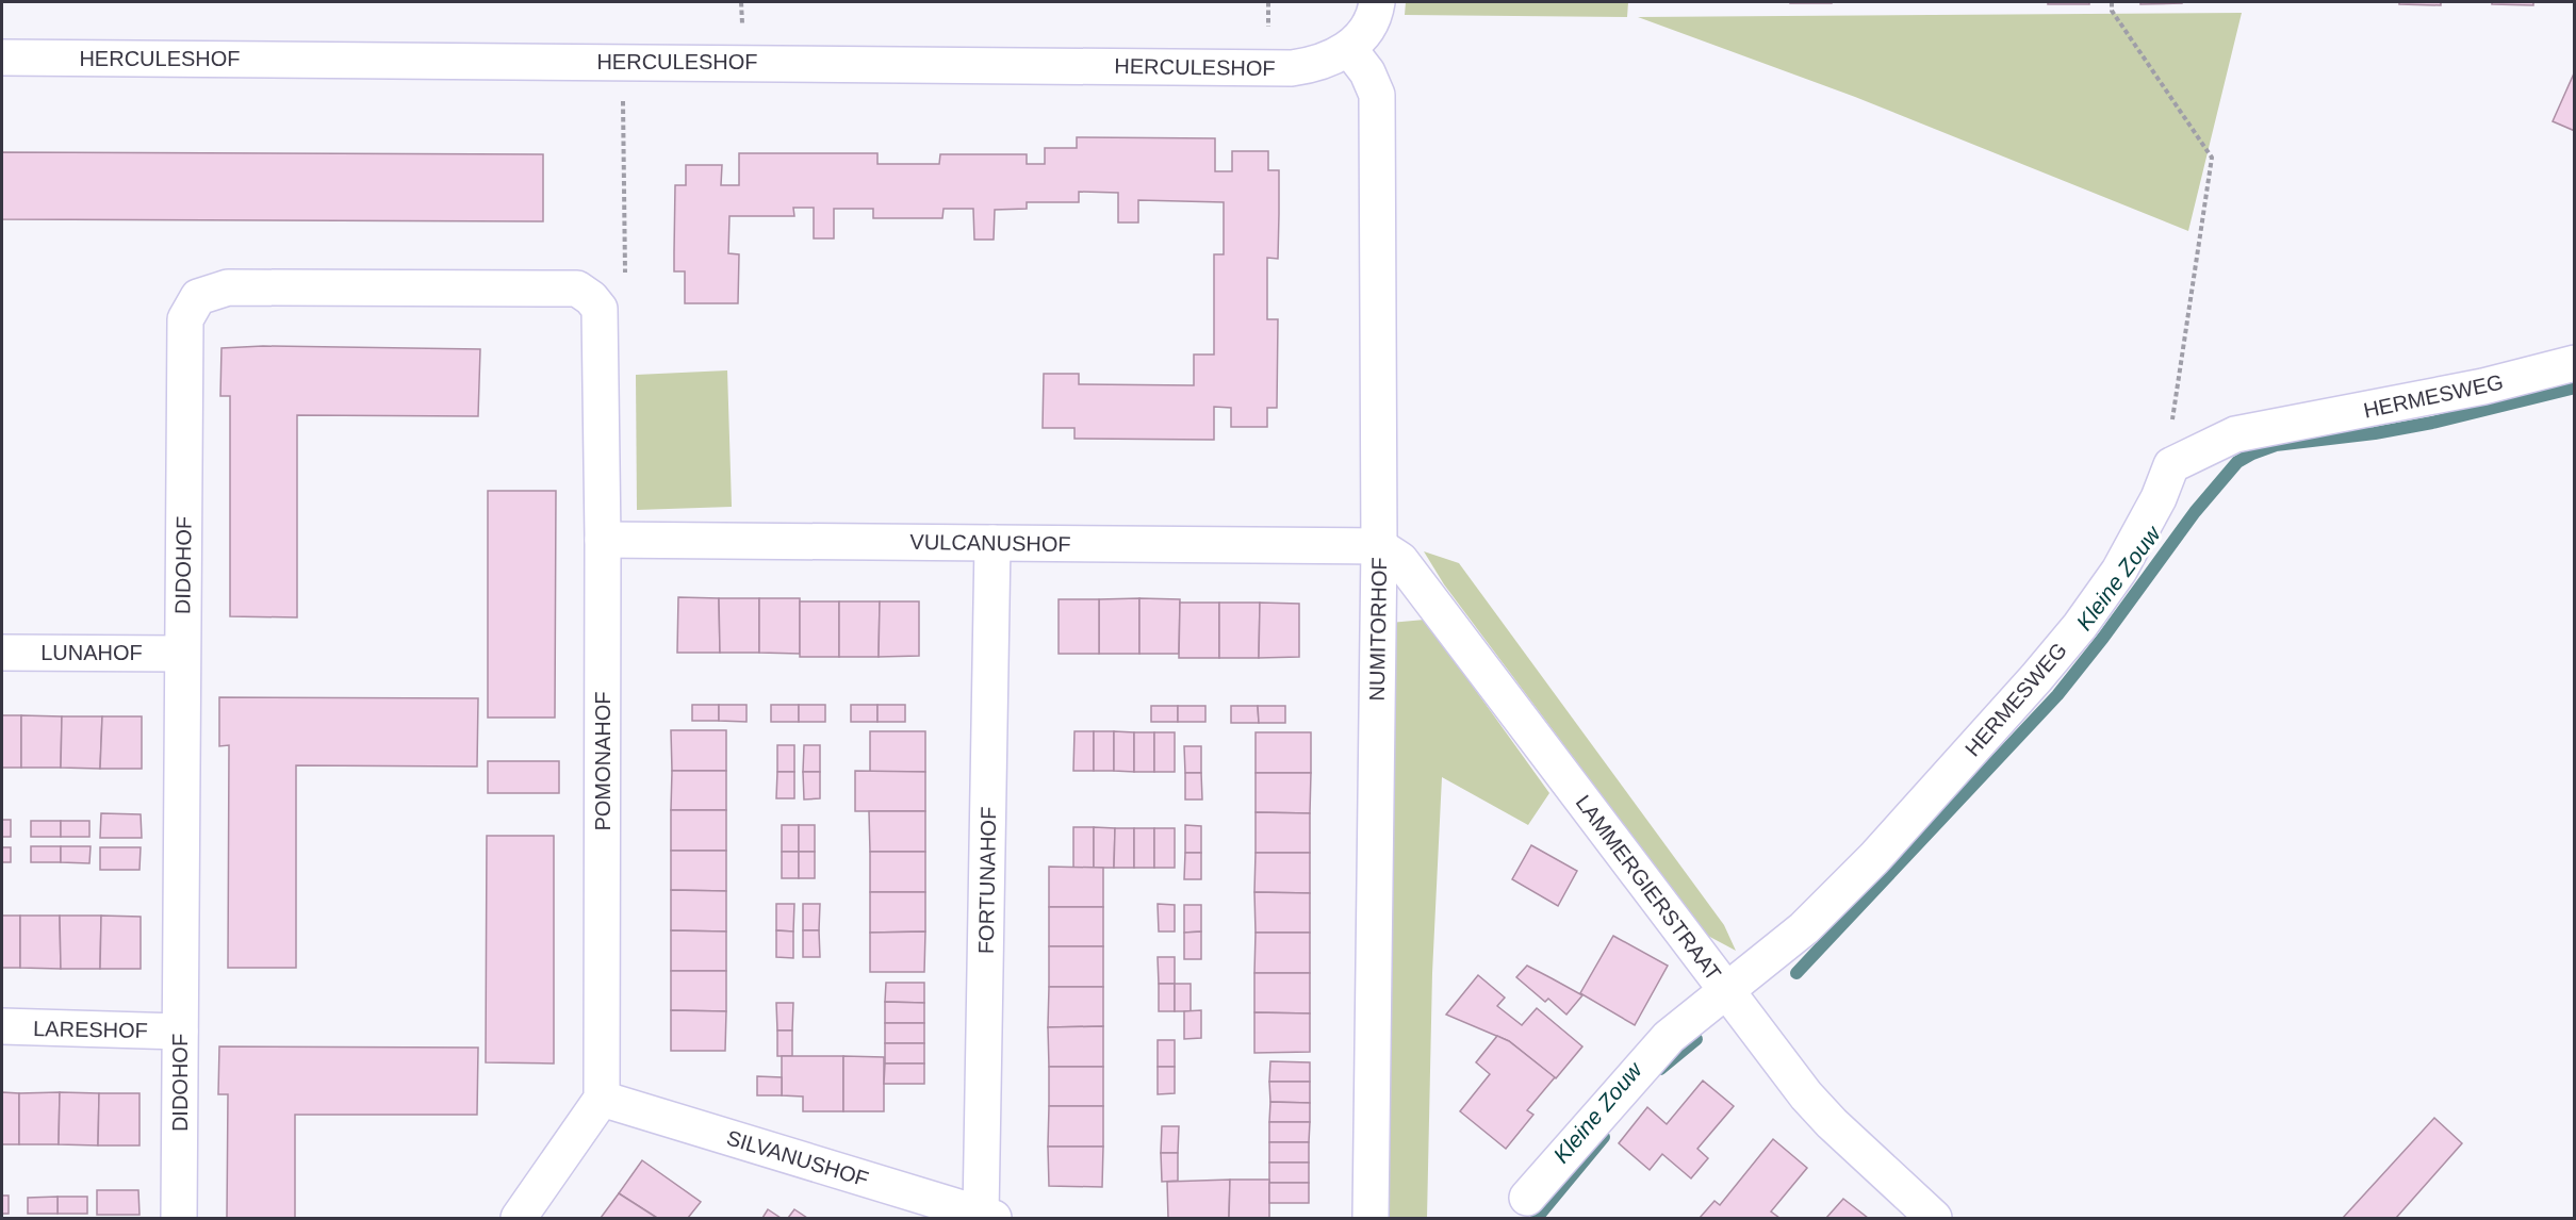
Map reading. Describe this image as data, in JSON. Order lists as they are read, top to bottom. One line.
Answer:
{"streets":{"street":["HERCULESHOF","HERMESWEG","VULCANUSHOF","DIDOHOF","NUMITORHOF","LUNAHOF","POMONAHOF","FORTUNAHOF","LAMMERGIERSTRAAT","LARESHOF","SILVANUSHOF"]},"crossings":[["HERCULESHOF","NUMITORHOF"],["HERMESWEG","LAMMERGIERSTRAAT"],["VULCANUSHOF","NUMITORHOF"],["VULCANUSHOF","POMONAHOF"],["VULCANUSHOF","FORTUNAHOF"],["VULCANUSHOF","LAMMERGIERSTRAAT"],["DIDOHOF","LUNAHOF"],["DIDOHOF","POMONAHOF"],["DIDOHOF","LARESHOF"],["NUMITORHOF","LAMMERGIERSTRAAT"],["POMONAHOF","SILVANUSHOF"],["FORTUNAHOF","SILVANUSHOF"]],"water":["Kleine Zouw"]}
